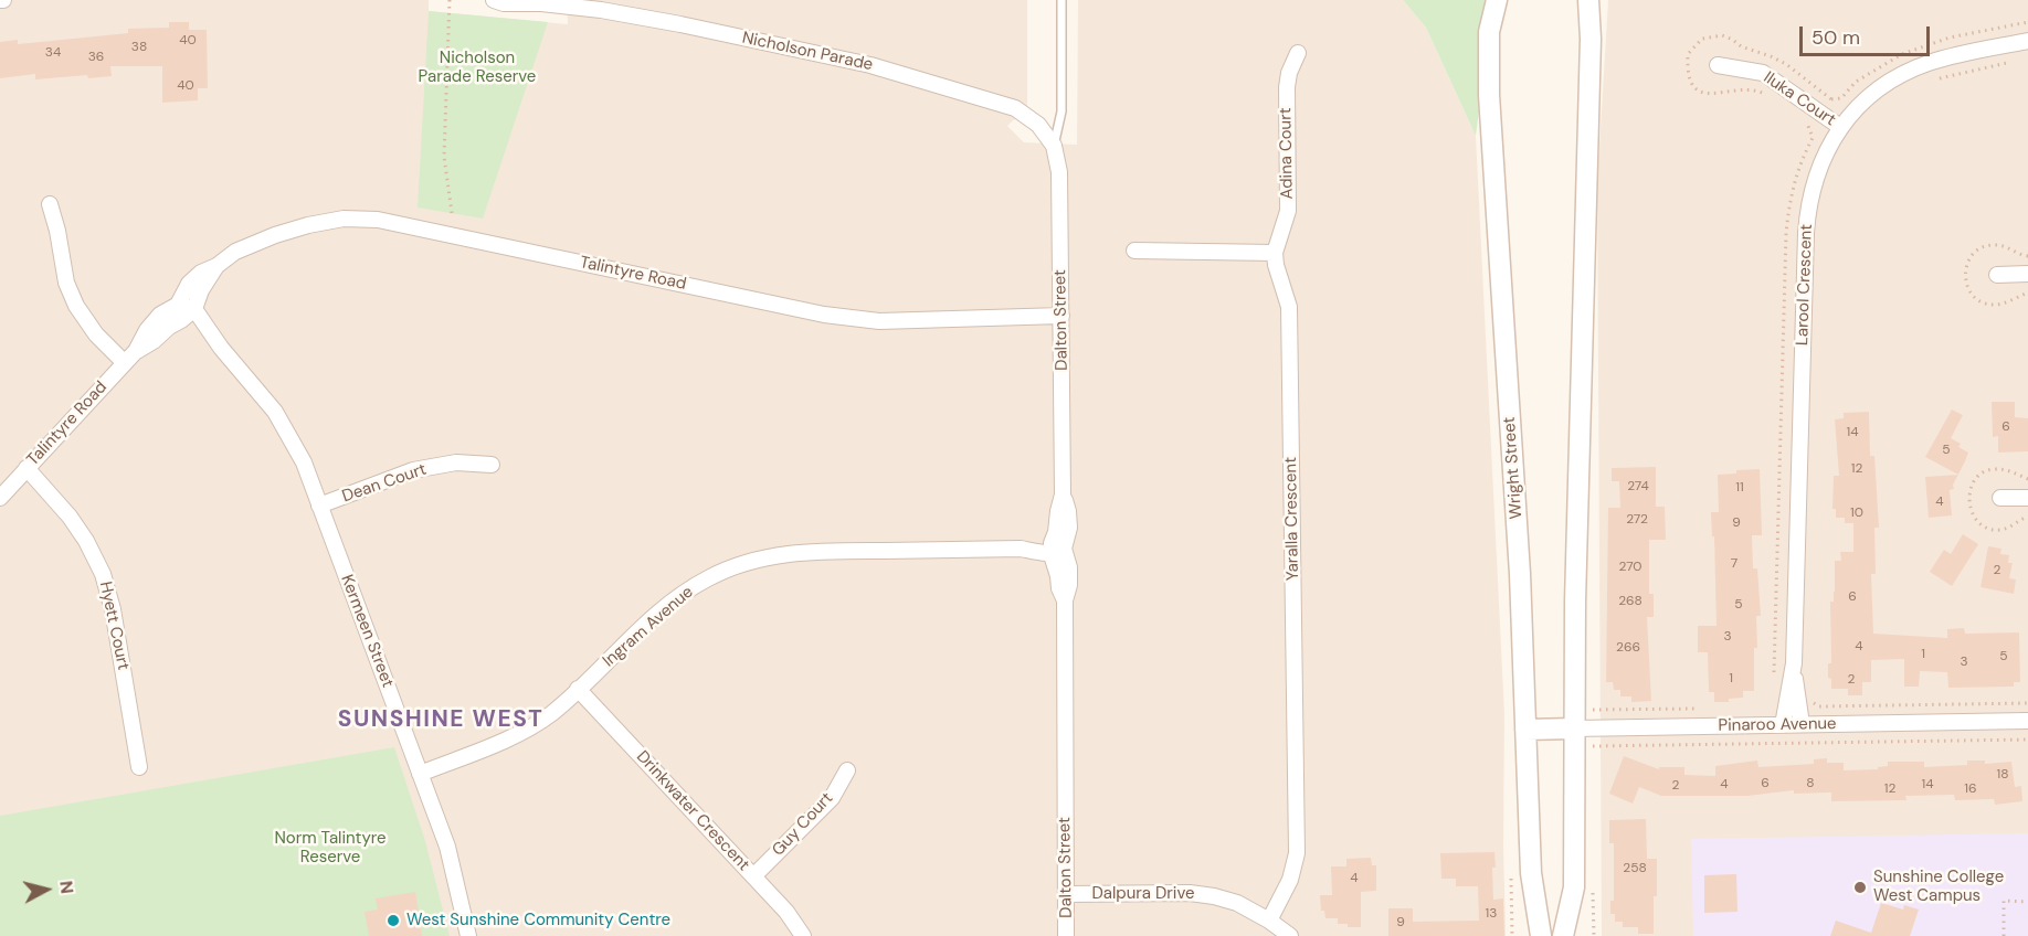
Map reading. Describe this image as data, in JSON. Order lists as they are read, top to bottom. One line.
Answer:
{"streets":{"street":["Nicholson Parade","Iluka Court","Adina Court","Talintyre Road","Larool Crescent","Dalton Street","Wright Street","Dean Court","Yaralla Crescent","Hyett Court","Ingram Avenue","Kermeen Street","Pinaroo Avenue","Drinkwater Crescent","Guy Court","Dalpura Drive"]},"crossings":[["Nicholson Parade","Dalton Street"],["Iluka Court","Larool Crescent"],["Adina Court","Yaralla Crescent"],["Talintyre Road","Dalton Street"],["Talintyre Road","Hyett Court"],["Talintyre Road","Kermeen Street"],["Larool Crescent","Pinaroo Avenue"],["Dalton Street","Ingram Avenue"],["Dalton Street","Dalpura Drive"],["Wright Street","Pinaroo Avenue"],["Dean Court","Kermeen Street"],["Yaralla Crescent","Dalpura Drive"],["Ingram Avenue","Kermeen Street"],["Ingram Avenue","Drinkwater Crescent"],["Drinkwater Crescent","Guy Court"]],"districts":["SUNSHINE WEST"],"parks":["Nicholson Parade Reserve","Norm Talintyre Reserve"],"places":["Sunshine College West Campus","West Sunshine Community Centre"],"house_numbers":["40","38","34","36","40","6","14","5","12","274","11","4","10","272","9","7","270","2","6","268","5","3","4","266","1","5","3","1","2","18","6","8","4","14","2","12","16","258","4","13","9"],"scale_bar":"50 m","north":"right"}
